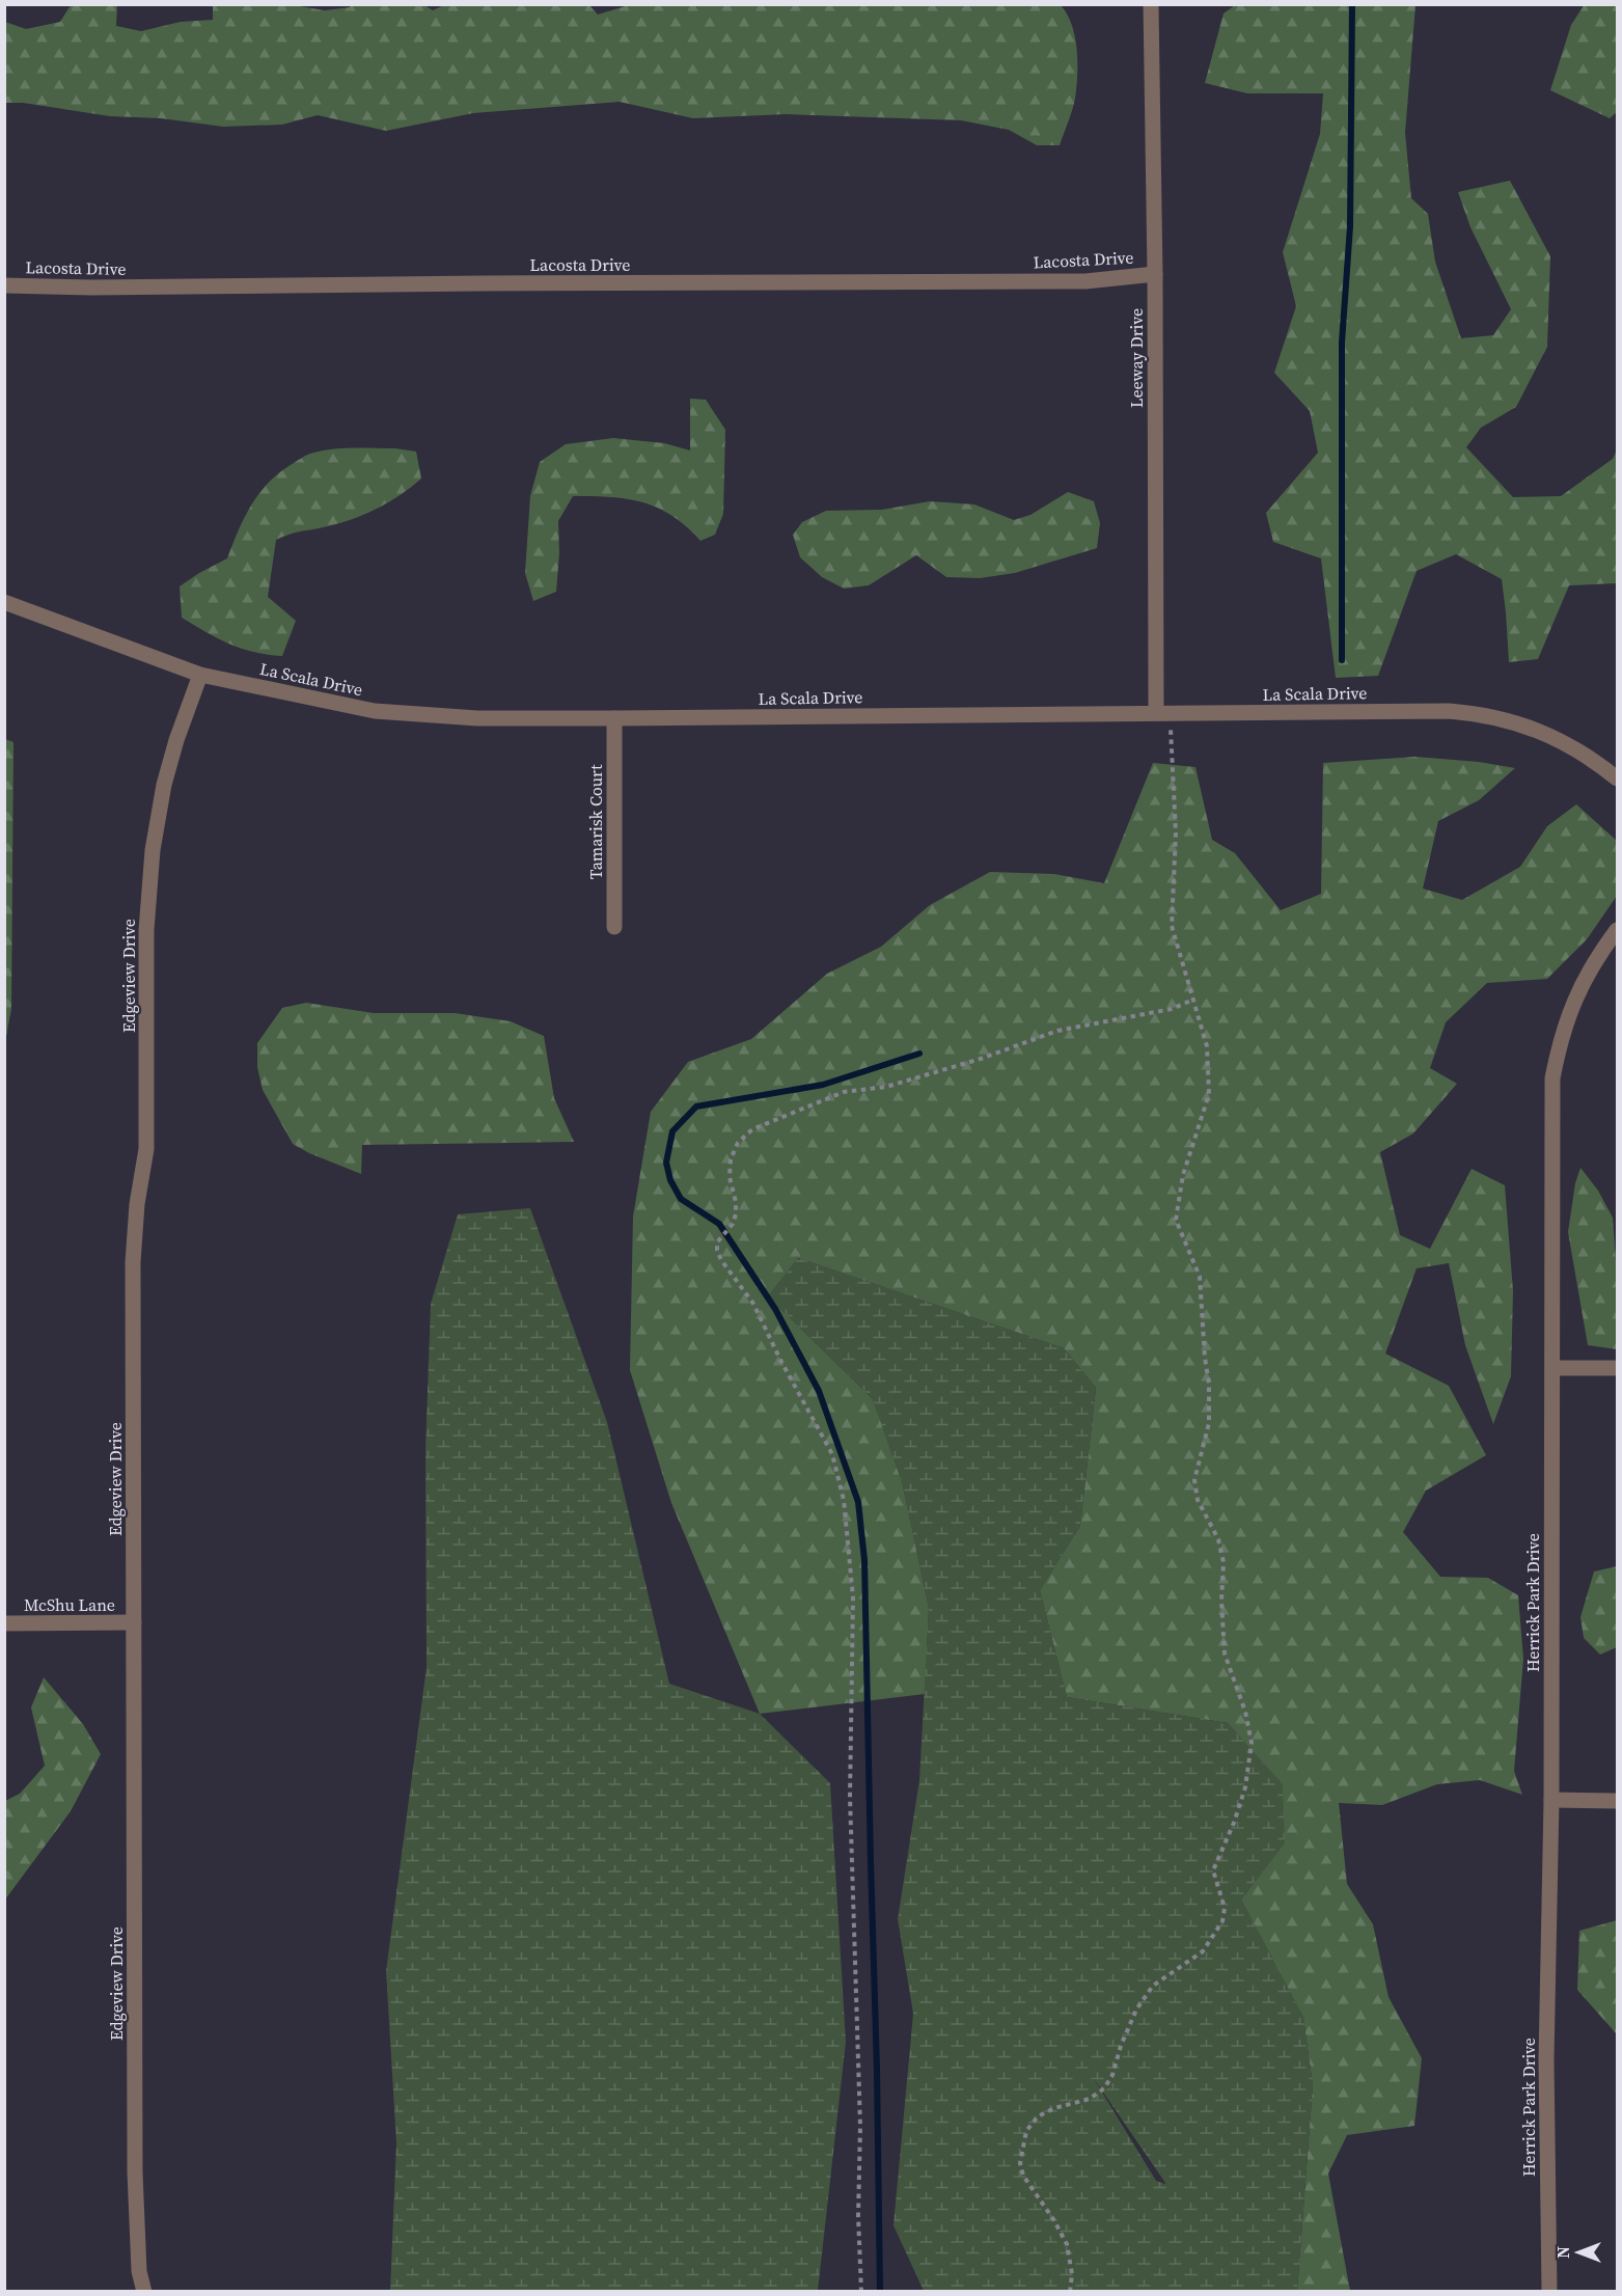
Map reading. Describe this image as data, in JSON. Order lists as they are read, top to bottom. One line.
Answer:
{"streets":{"street":["Lacosta Drive","Leeway Drive","La Scala Drive","Tamarisk Court","Edgeview Drive","Herrick Park Drive","McShu Lane"]},"crossings":[["Lacosta Drive","Leeway Drive"],["Leeway Drive","La Scala Drive"],["La Scala Drive","Tamarisk Court"],["La Scala Drive","Edgeview Drive"],["Edgeview Drive","McShu Lane"]],"north":"left"}
